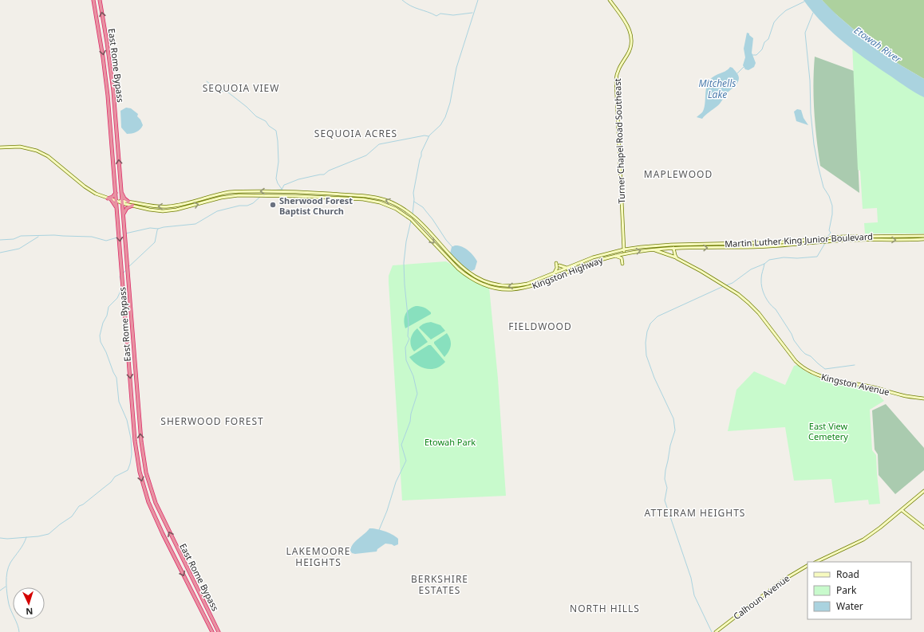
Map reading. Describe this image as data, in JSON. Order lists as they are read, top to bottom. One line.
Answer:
{"streets":{"highway":["East Rome Bypass"],"main road":["Turner Chapel Road Southeast","Martin Luther King Junior Boulevard","Kingston Highway","Kingston Avenue","Calhoun Avenue"]},"crossings":[["East Rome Bypass","Kingston Highway"],["Turner Chapel Road Southeast","Kingston Highway"],["Martin Luther King Junior Boulevard","Kingston Highway"],["Kingston Highway","Kingston Avenue"]],"districts":["SEQUOIA VIEW","SEQUOIA ACRES","MAPLEWOOD","FIELDWOOD","SHERWOOD FOREST","ATTEIRAM HEIGHTS","LAKEMOORE HEIGHTS","BERKSHIRE ESTATES","NORTH HILLS"],"water":["Etowah River","Mitchells Lake"],"parks":["East View Cemetery","Etowah Park"],"places":["Sherwood Forest Baptist Church"],"legend":["Road","Park","Water"],"north":"bottom"}
